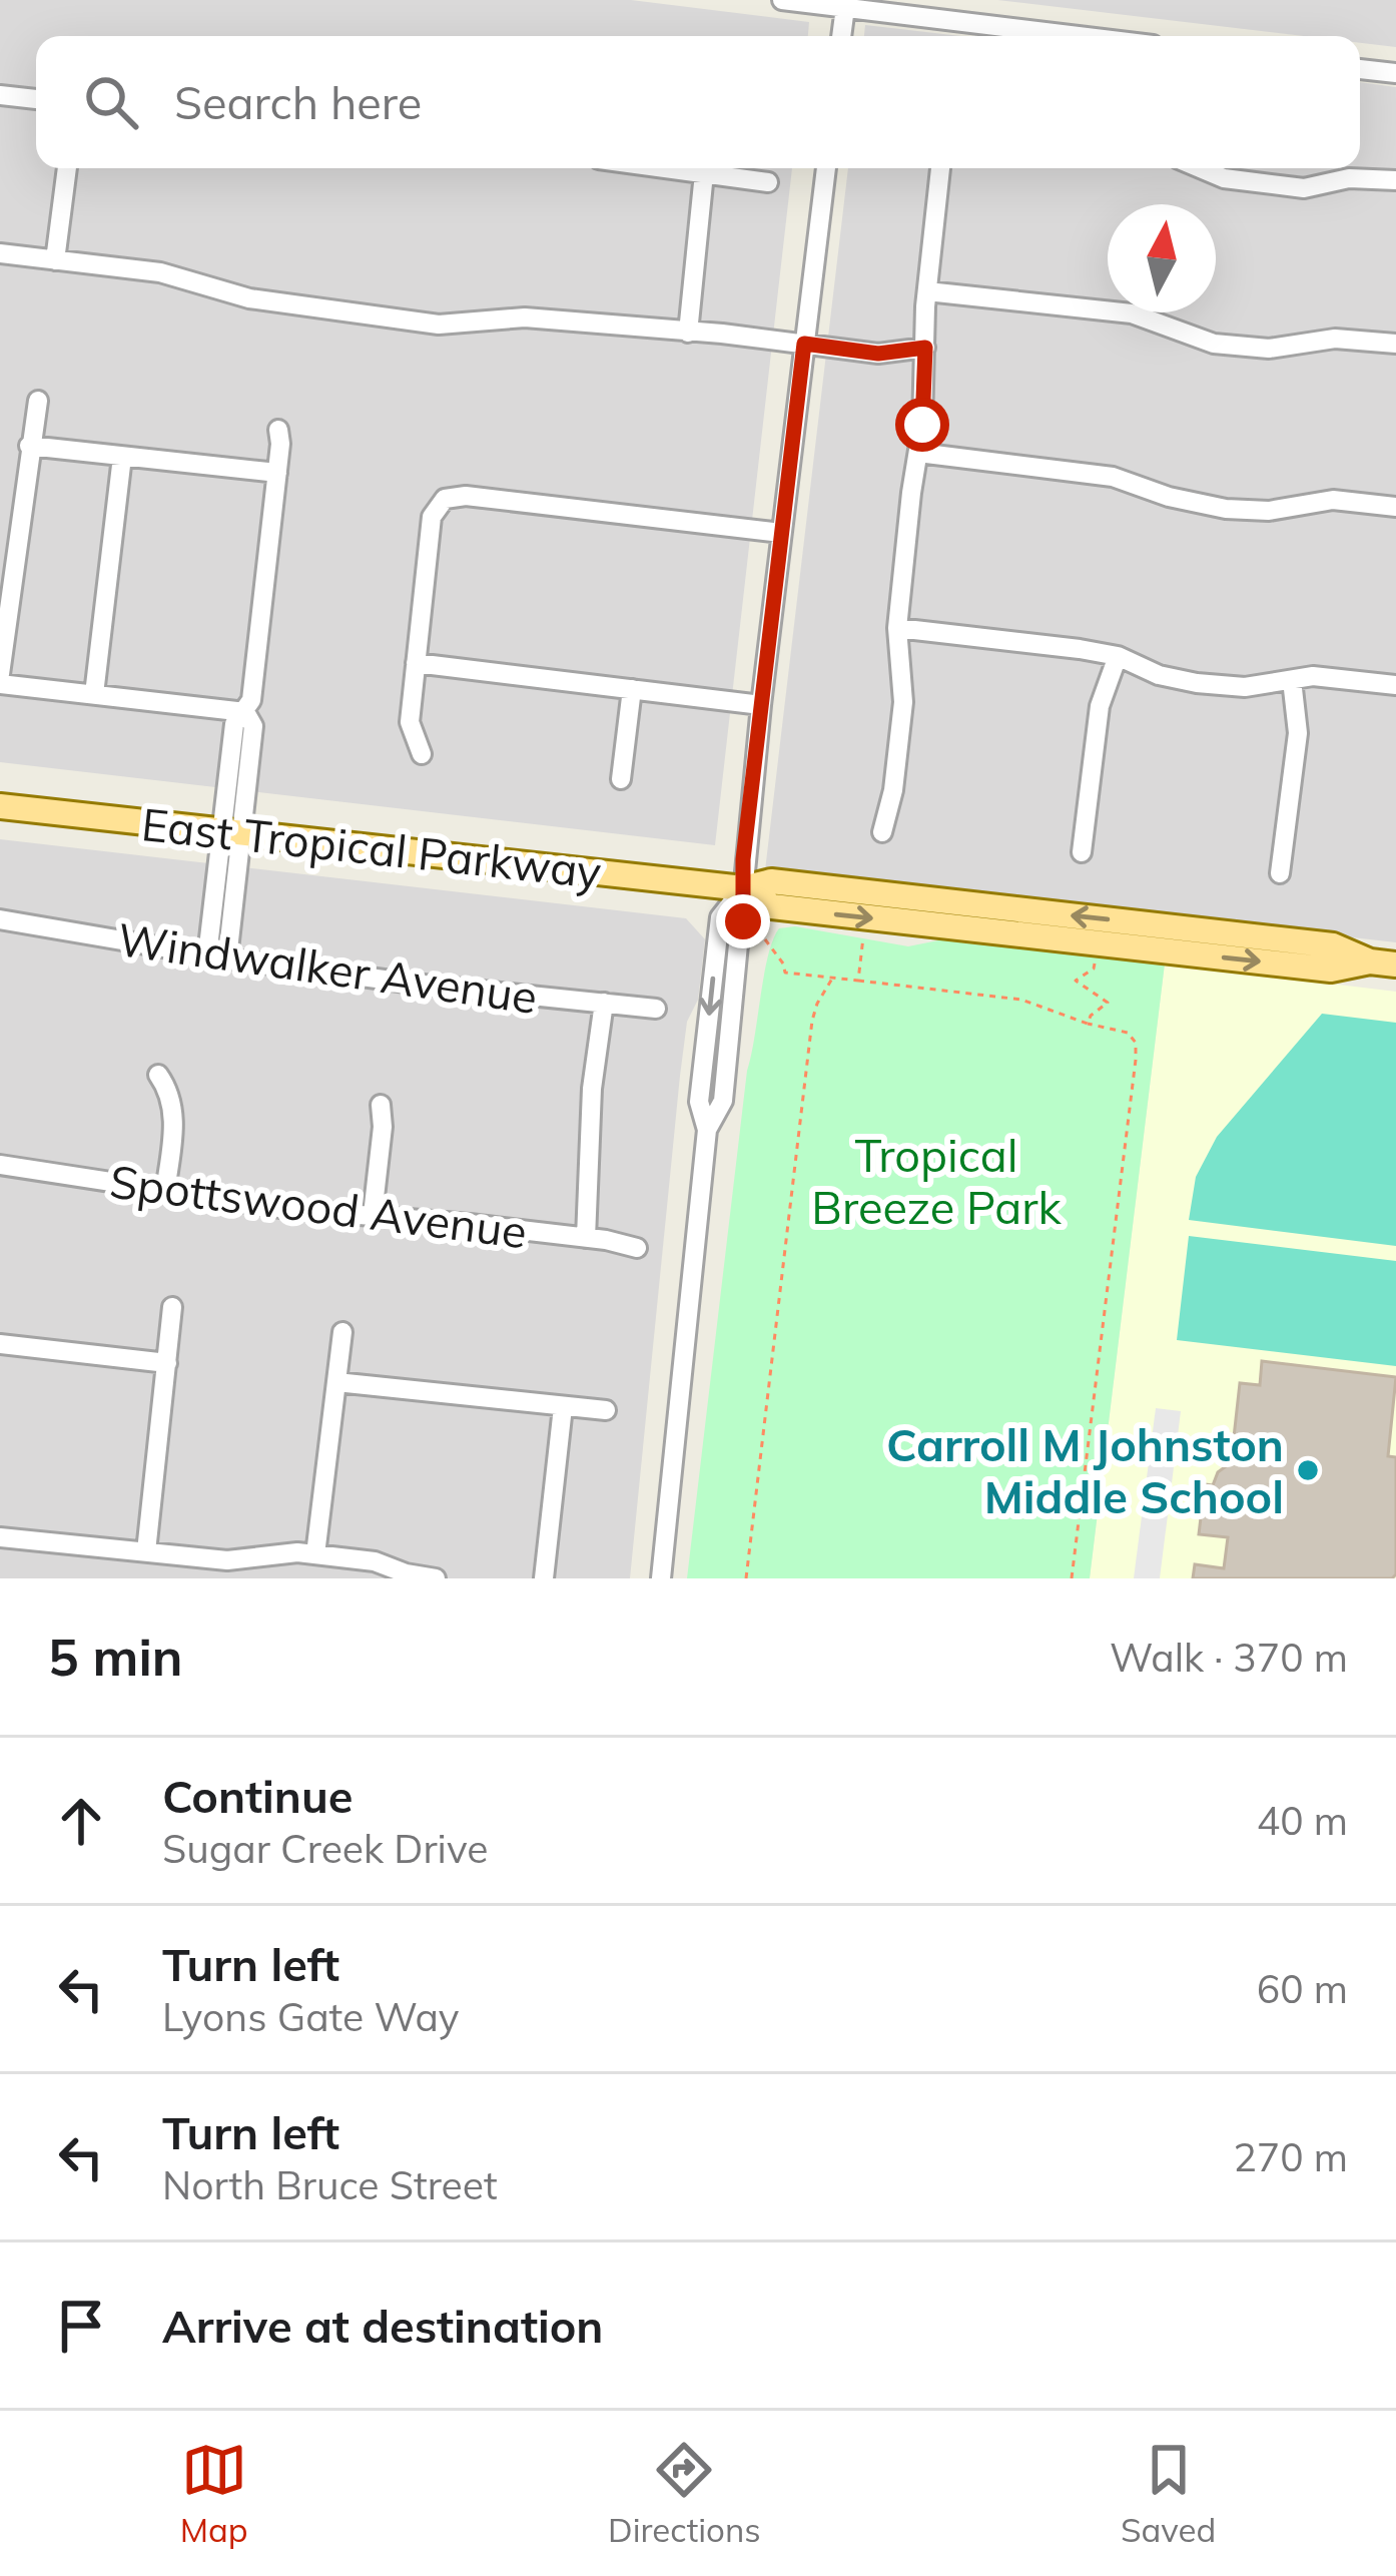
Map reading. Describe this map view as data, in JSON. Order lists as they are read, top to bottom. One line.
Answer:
{"streets":{"main road":["East Tropical Parkway"],"street":["Windwalker Avenue","Spottswood Avenue"]},"parks":["Tropical Breeze Park"],"places":["Carroll M Johnston Middle School"],"north":"top","page":{"search":"Search here","heading":["5 min","Walk · 370 m"],"list":[["Continue","Sugar Creek Drive","40 m"],["Turn left","Lyons Gate Way","60 m"],["Turn left","North Bruce Street","270 m"],"Arrive at destination"],"nav":["Map","Directions","Saved"]}}
